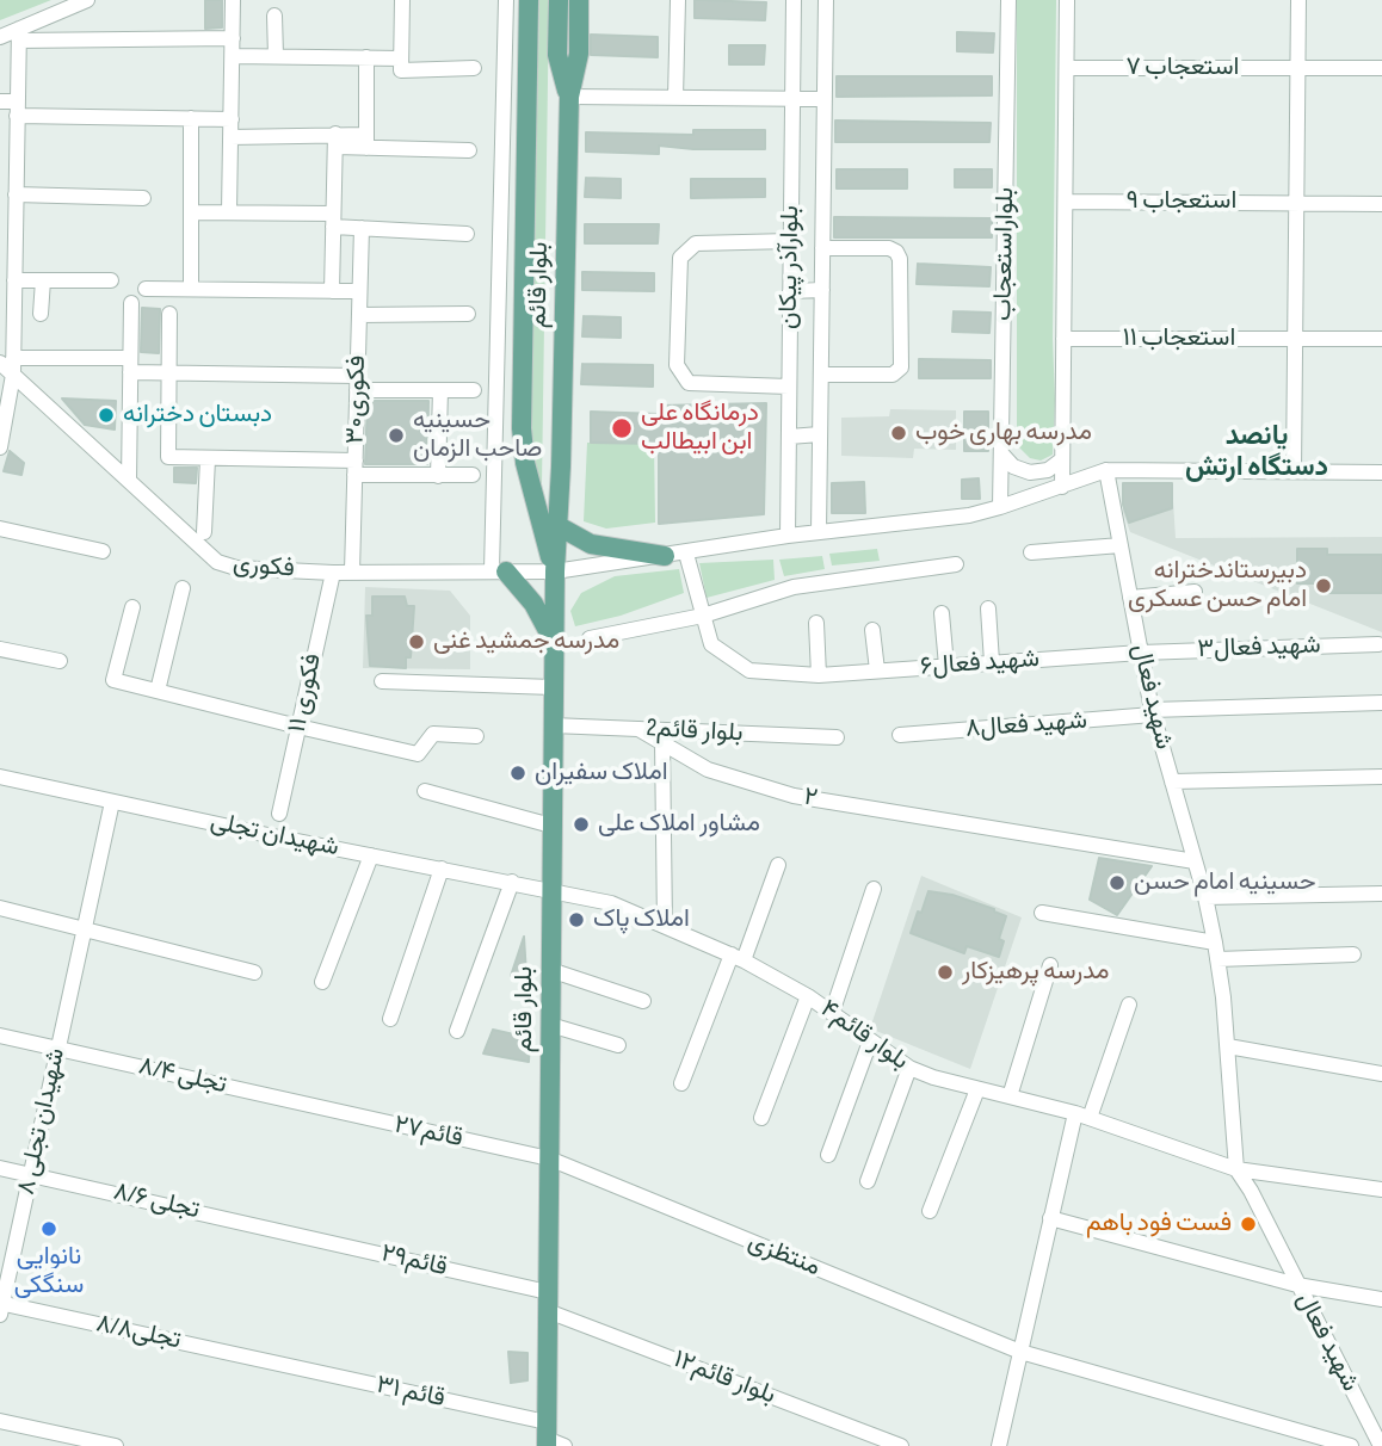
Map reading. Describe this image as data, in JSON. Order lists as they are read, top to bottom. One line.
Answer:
{"streets":{"main road":["بلوار قائم"],"street":["استعجاب ۷","استعجاب ۹","بلواراستعجاب","بلوارآذر پیکان","استعجاب ۱۱","فکوری۳۰","فکوری","شهید فعال۳","شهید فعال۶","فکوری ۱۱","شهید فعال","شهید فعال۸","2بلوار قائم","۲","شهیدان تجلی","بلوار قائم۴","۸/۴ تجلی","شهیدان تجلی ۸","قائم۲۷","تجلی ۸/۶","منتظزی","قائم۲۹","تجلی۸/۸","بلوار قائم۱۲","قائم ۳۱"]},"crossings":[["بلوار قائم","فکوری"],["بلوار قائم","2بلوار قائم"],["بلوار قائم","شهیدان تجلی"],["بلوار قائم","بلوار قائم۴"],["بلوار قائم","قائم۲۷"],["بلوار قائم","منتظزی"],["بلوار قائم","قائم۲۹"],["بلوار قائم","بلوار قائم۱۲"],["بلوار قائم","قائم ۳۱"],["فکوری۳۰","فکوری"],["فکوری","فکوری ۱۱"],["شهید فعال۳","شهید فعال۶"],["شهید فعال۳","شهید فعال"],["شهید فعال۶","شهید فعال"],["شهید فعال","شهید فعال۸"],["شهید فعال","۲"],["شهید فعال","بلوار قائم۴"],["2بلوار قائم","۲"],["شهیدان تجلی","بلوار قائم۴"],["شهیدان تجلی","شهیدان تجلی ۸"],["۸/۴ تجلی","شهیدان تجلی ۸"],["۸/۴ تجلی","قائم۲۷"],["شهیدان تجلی ۸","تجلی ۸/۶"],["شهیدان تجلی ۸","تجلی۸/۸"],["قائم۲۷","منتظزی"],["تجلی ۸/۶","قائم۲۹"],["قائم۲۹","بلوار قائم۱۲"],["تجلی۸/۸","قائم ۳۱"]],"districts":["پانصد دستگاه ارتش"],"places":["دبستان دخترانه","درمانگاه علی ابن ابیطالب","مدرسه بهاری خوب","حسینیه صاحب الزمان","دبیرستاندخترانه امام حسن عسکری","مدرسه جمشید غنی","املاک سفیران","مشاور املاک علی","حسینیه امام حسن","املاک پاک","مدرسه پرهیزکار","فست فود باهم","نانوایی سنگکی"]}
